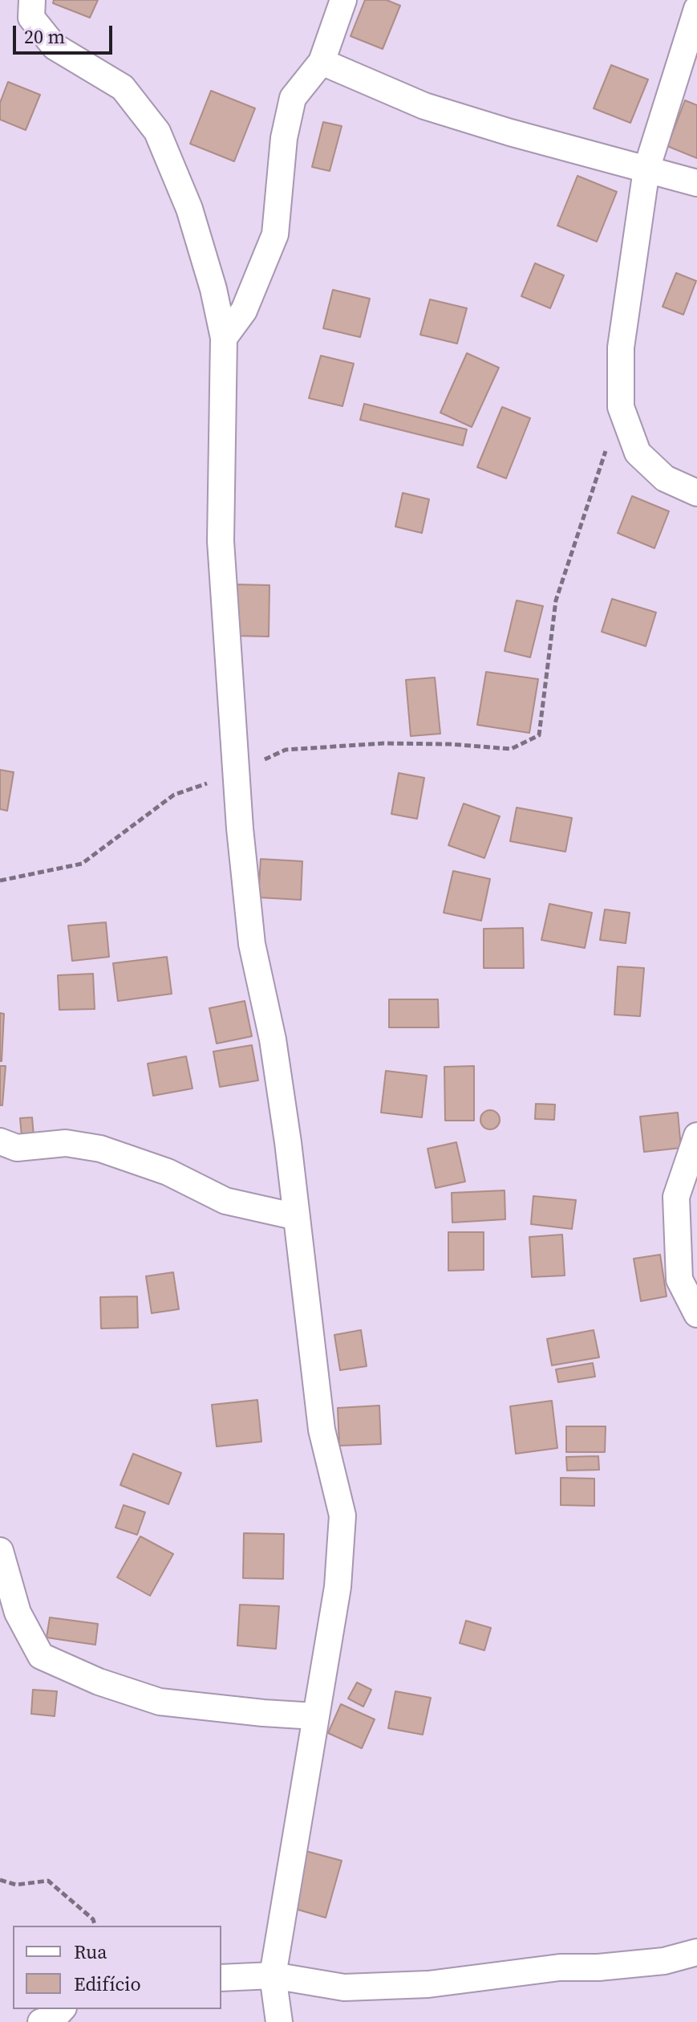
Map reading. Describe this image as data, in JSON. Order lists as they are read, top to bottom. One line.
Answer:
{"legend":["Rua","Edifício"],"scale_bar":"20 m"}
